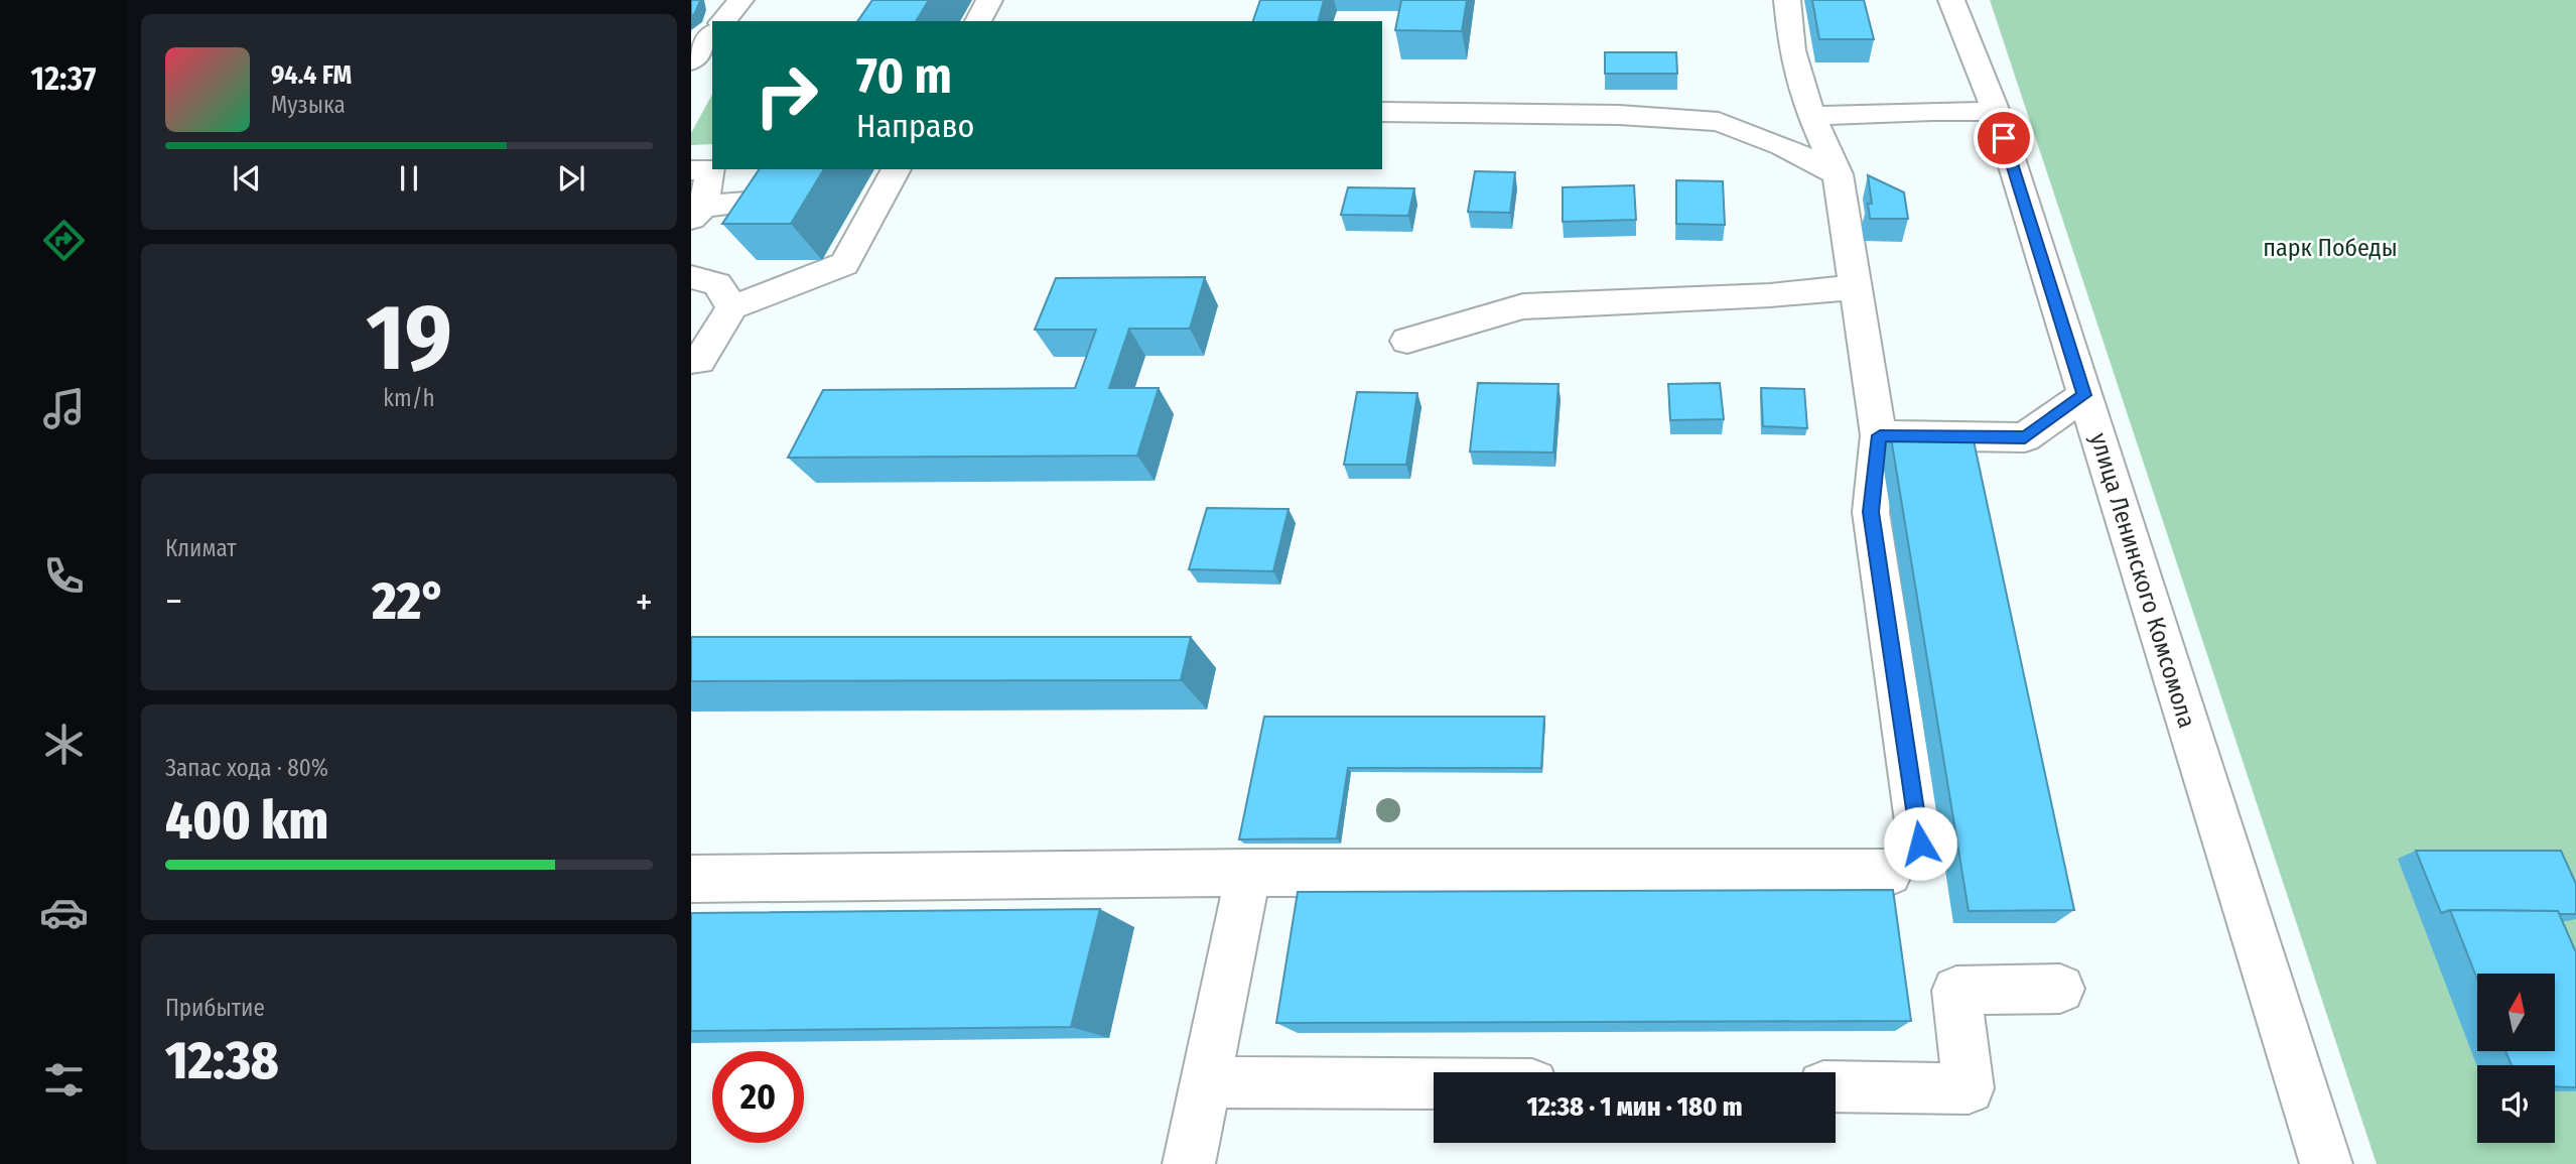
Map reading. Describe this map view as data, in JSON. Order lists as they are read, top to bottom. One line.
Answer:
{"streets":{"street":["улица Ленинского Комсомола"]},"parks":["парк Победы"],"north":"top","page":{"tabs":"12:37","turn":["70 m","Направо"],"song":["94.4 FM","Музыка"],"tile":[["19","km/h"],"Климат",["Запас хода · 80%","400 km"],["Прибытие","12:38"]],"heat":["−","22°","+"],"limit":"20","trip":"12:38 · 1 мин · 180 m"}}
